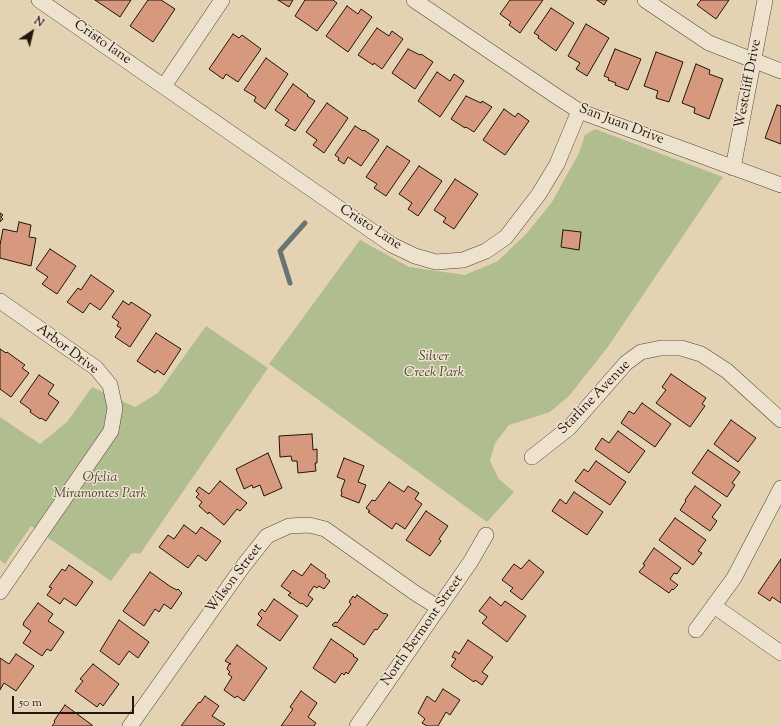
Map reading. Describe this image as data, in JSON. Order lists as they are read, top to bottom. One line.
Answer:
{"streets":{"street":["Cristo lane","Westcliff Drive","San Juan Drive","Cristo Lane","Arbor Drive","Starline Avenue","Wilson Street","North Bermont Street"]},"crossings":[["Cristo lane","Cristo Lane"],["Westcliff Drive","San Juan Drive"],["San Juan Drive","Cristo Lane"],["Wilson Street","North Bermont Street"]],"parks":["Silver Creek Park","Ofelia Miramontes Park"],"scale_bar":"50 m","north":"top right"}
